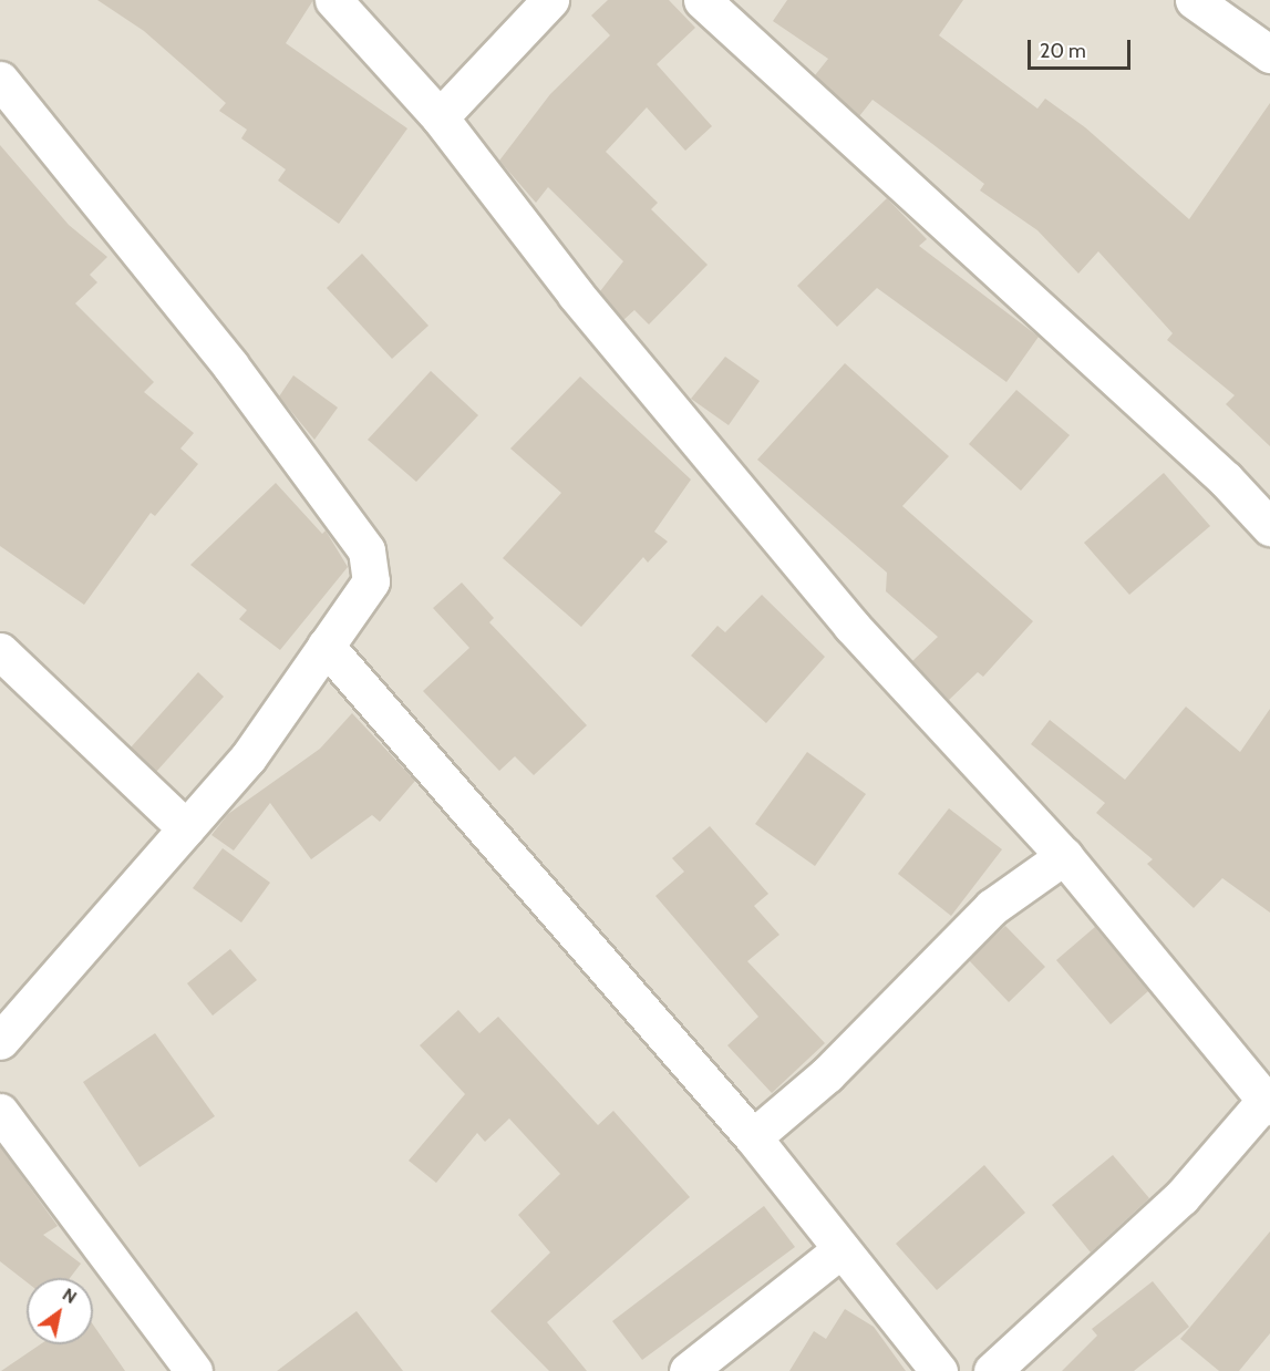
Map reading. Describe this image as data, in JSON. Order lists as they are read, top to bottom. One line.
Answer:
{"scale_bar":"20 m","north":"top right"}
